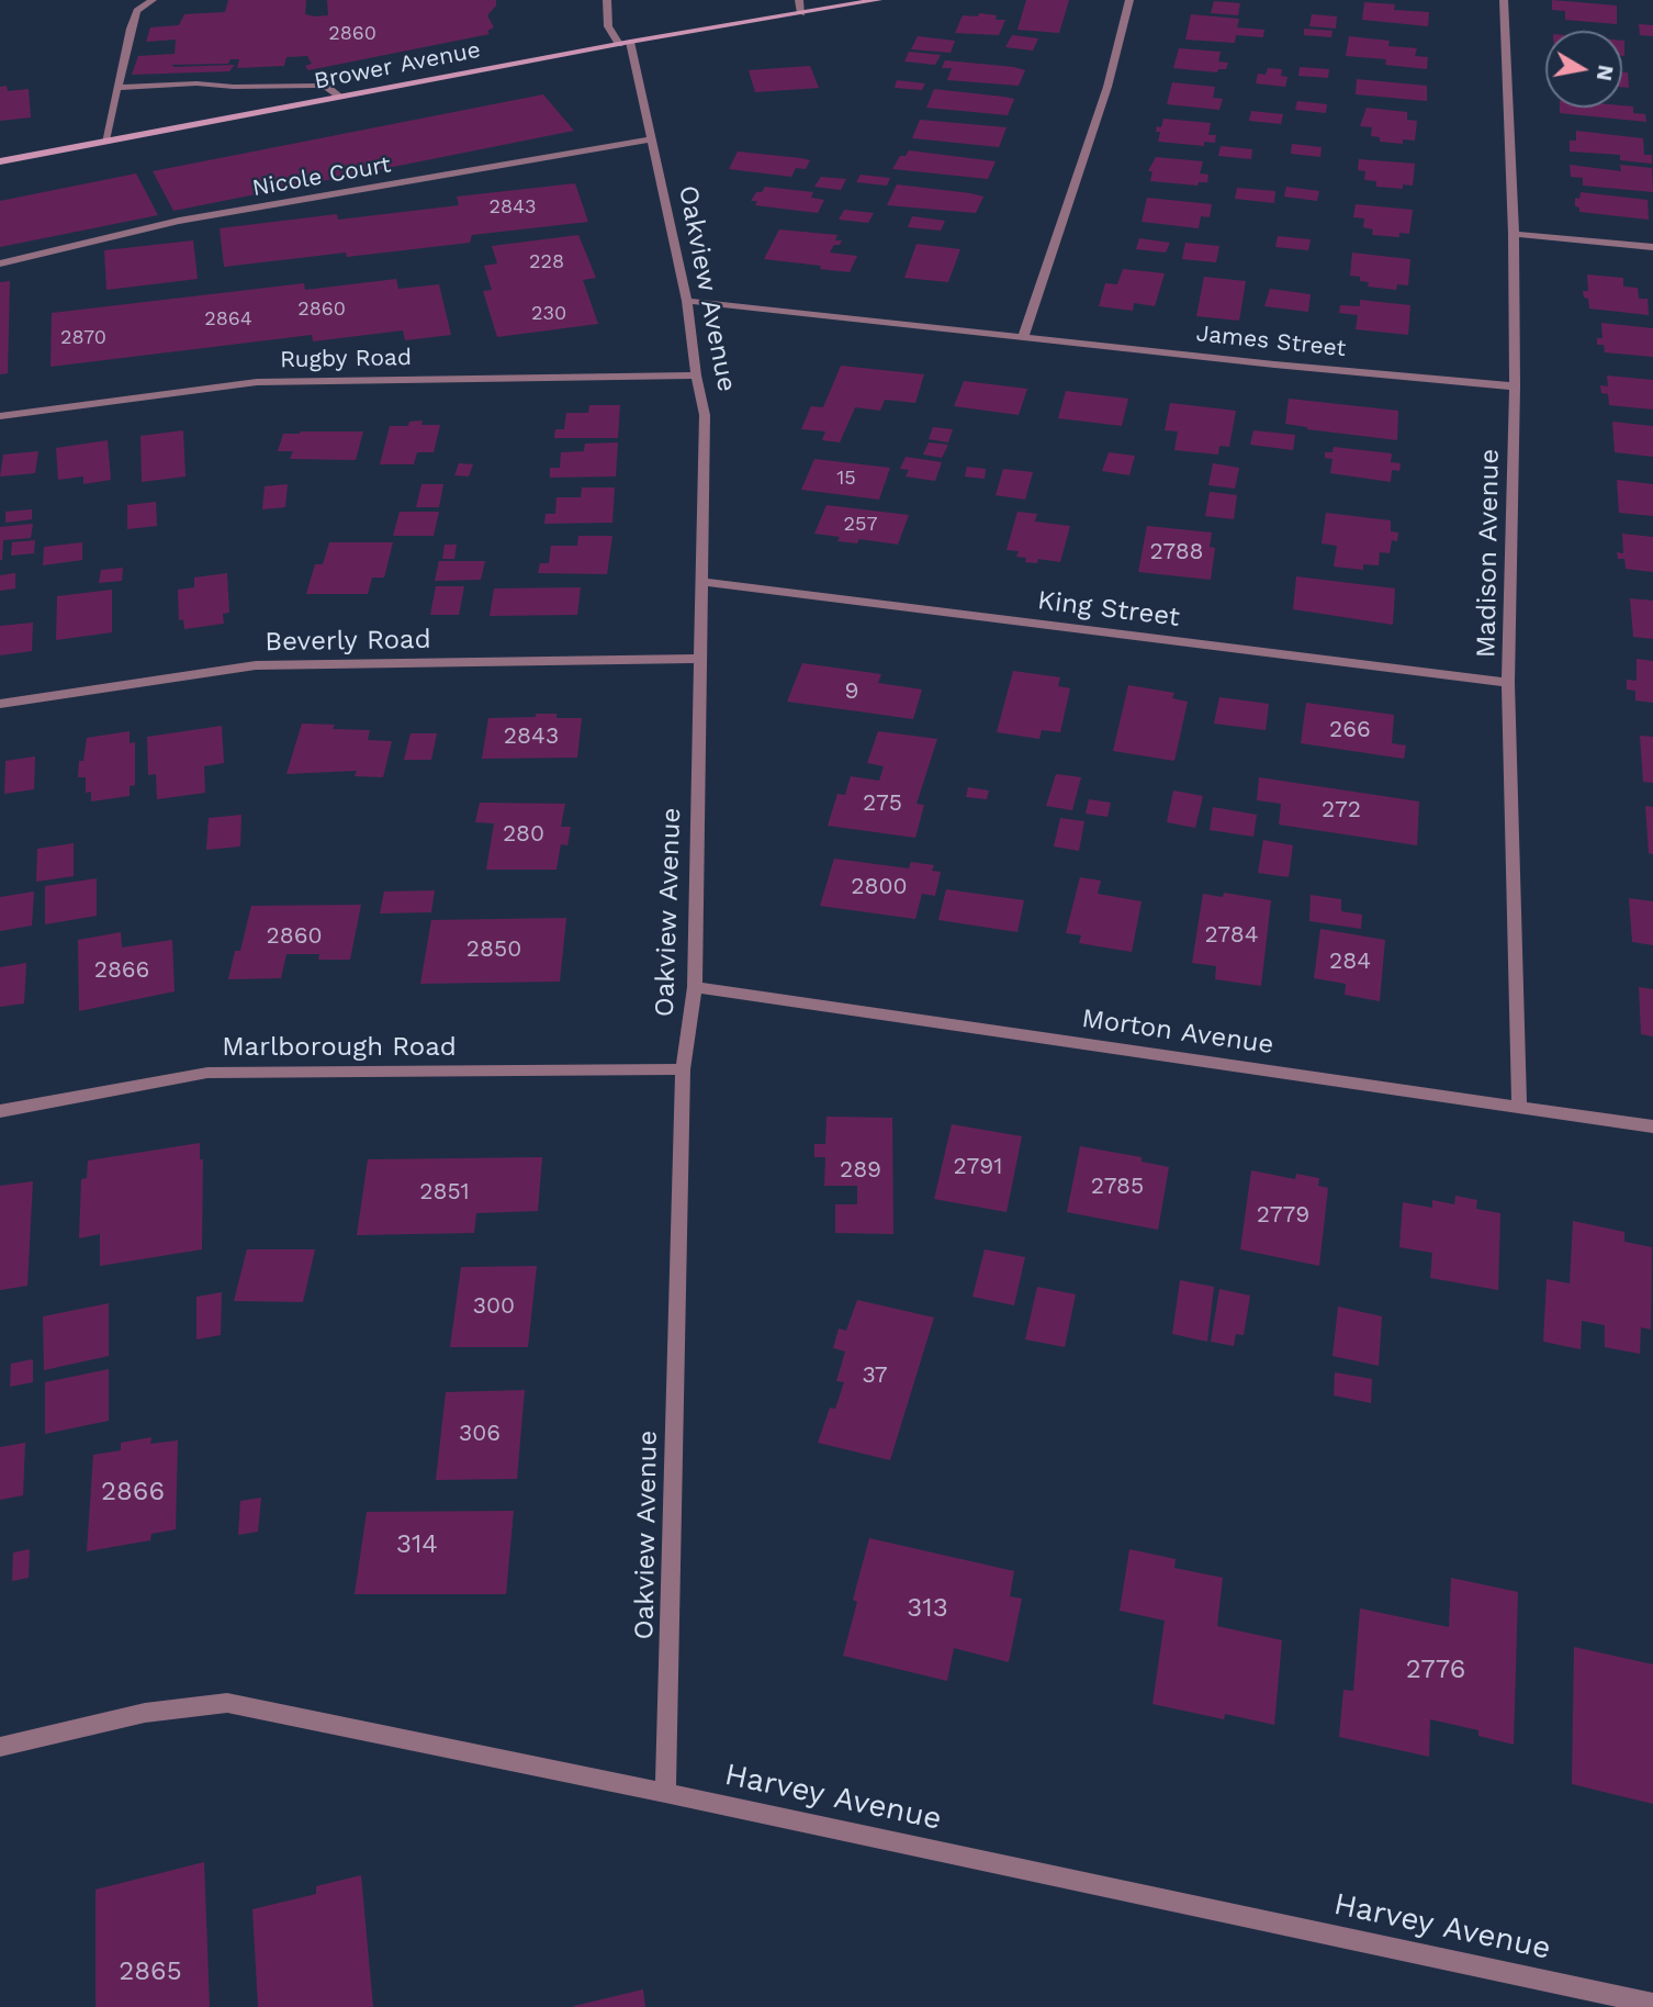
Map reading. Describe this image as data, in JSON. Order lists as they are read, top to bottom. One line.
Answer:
{"streets":{"main road":["Brower Avenue"],"street":["Nicole Court","Oakview Avenue","James Street","Rugby Road","Madison Avenue","King Street","Beverly Road","Morton Avenue","Marlborough Road","Harvey Avenue"]},"crossings":[["Brower Avenue","Oakview Avenue"],["Nicole Court","Oakview Avenue"],["Oakview Avenue","James Street"],["Oakview Avenue","Rugby Road"],["Oakview Avenue","King Street"],["Oakview Avenue","Beverly Road"],["Oakview Avenue","Morton Avenue"],["Oakview Avenue","Marlborough Road"],["Oakview Avenue","Harvey Avenue"],["James Street","Madison Avenue"],["Madison Avenue","King Street"],["Madison Avenue","Morton Avenue"]],"house_numbers":["2860","2843","228","2860","230","2864","2870","15","257","2788","9","266","2843","275","272","280","2800","2784","2860","2850","284","2866","2791","289","2785","2851","2779","300","37","306","2866","314","313","2776","2865"],"north":"right"}
